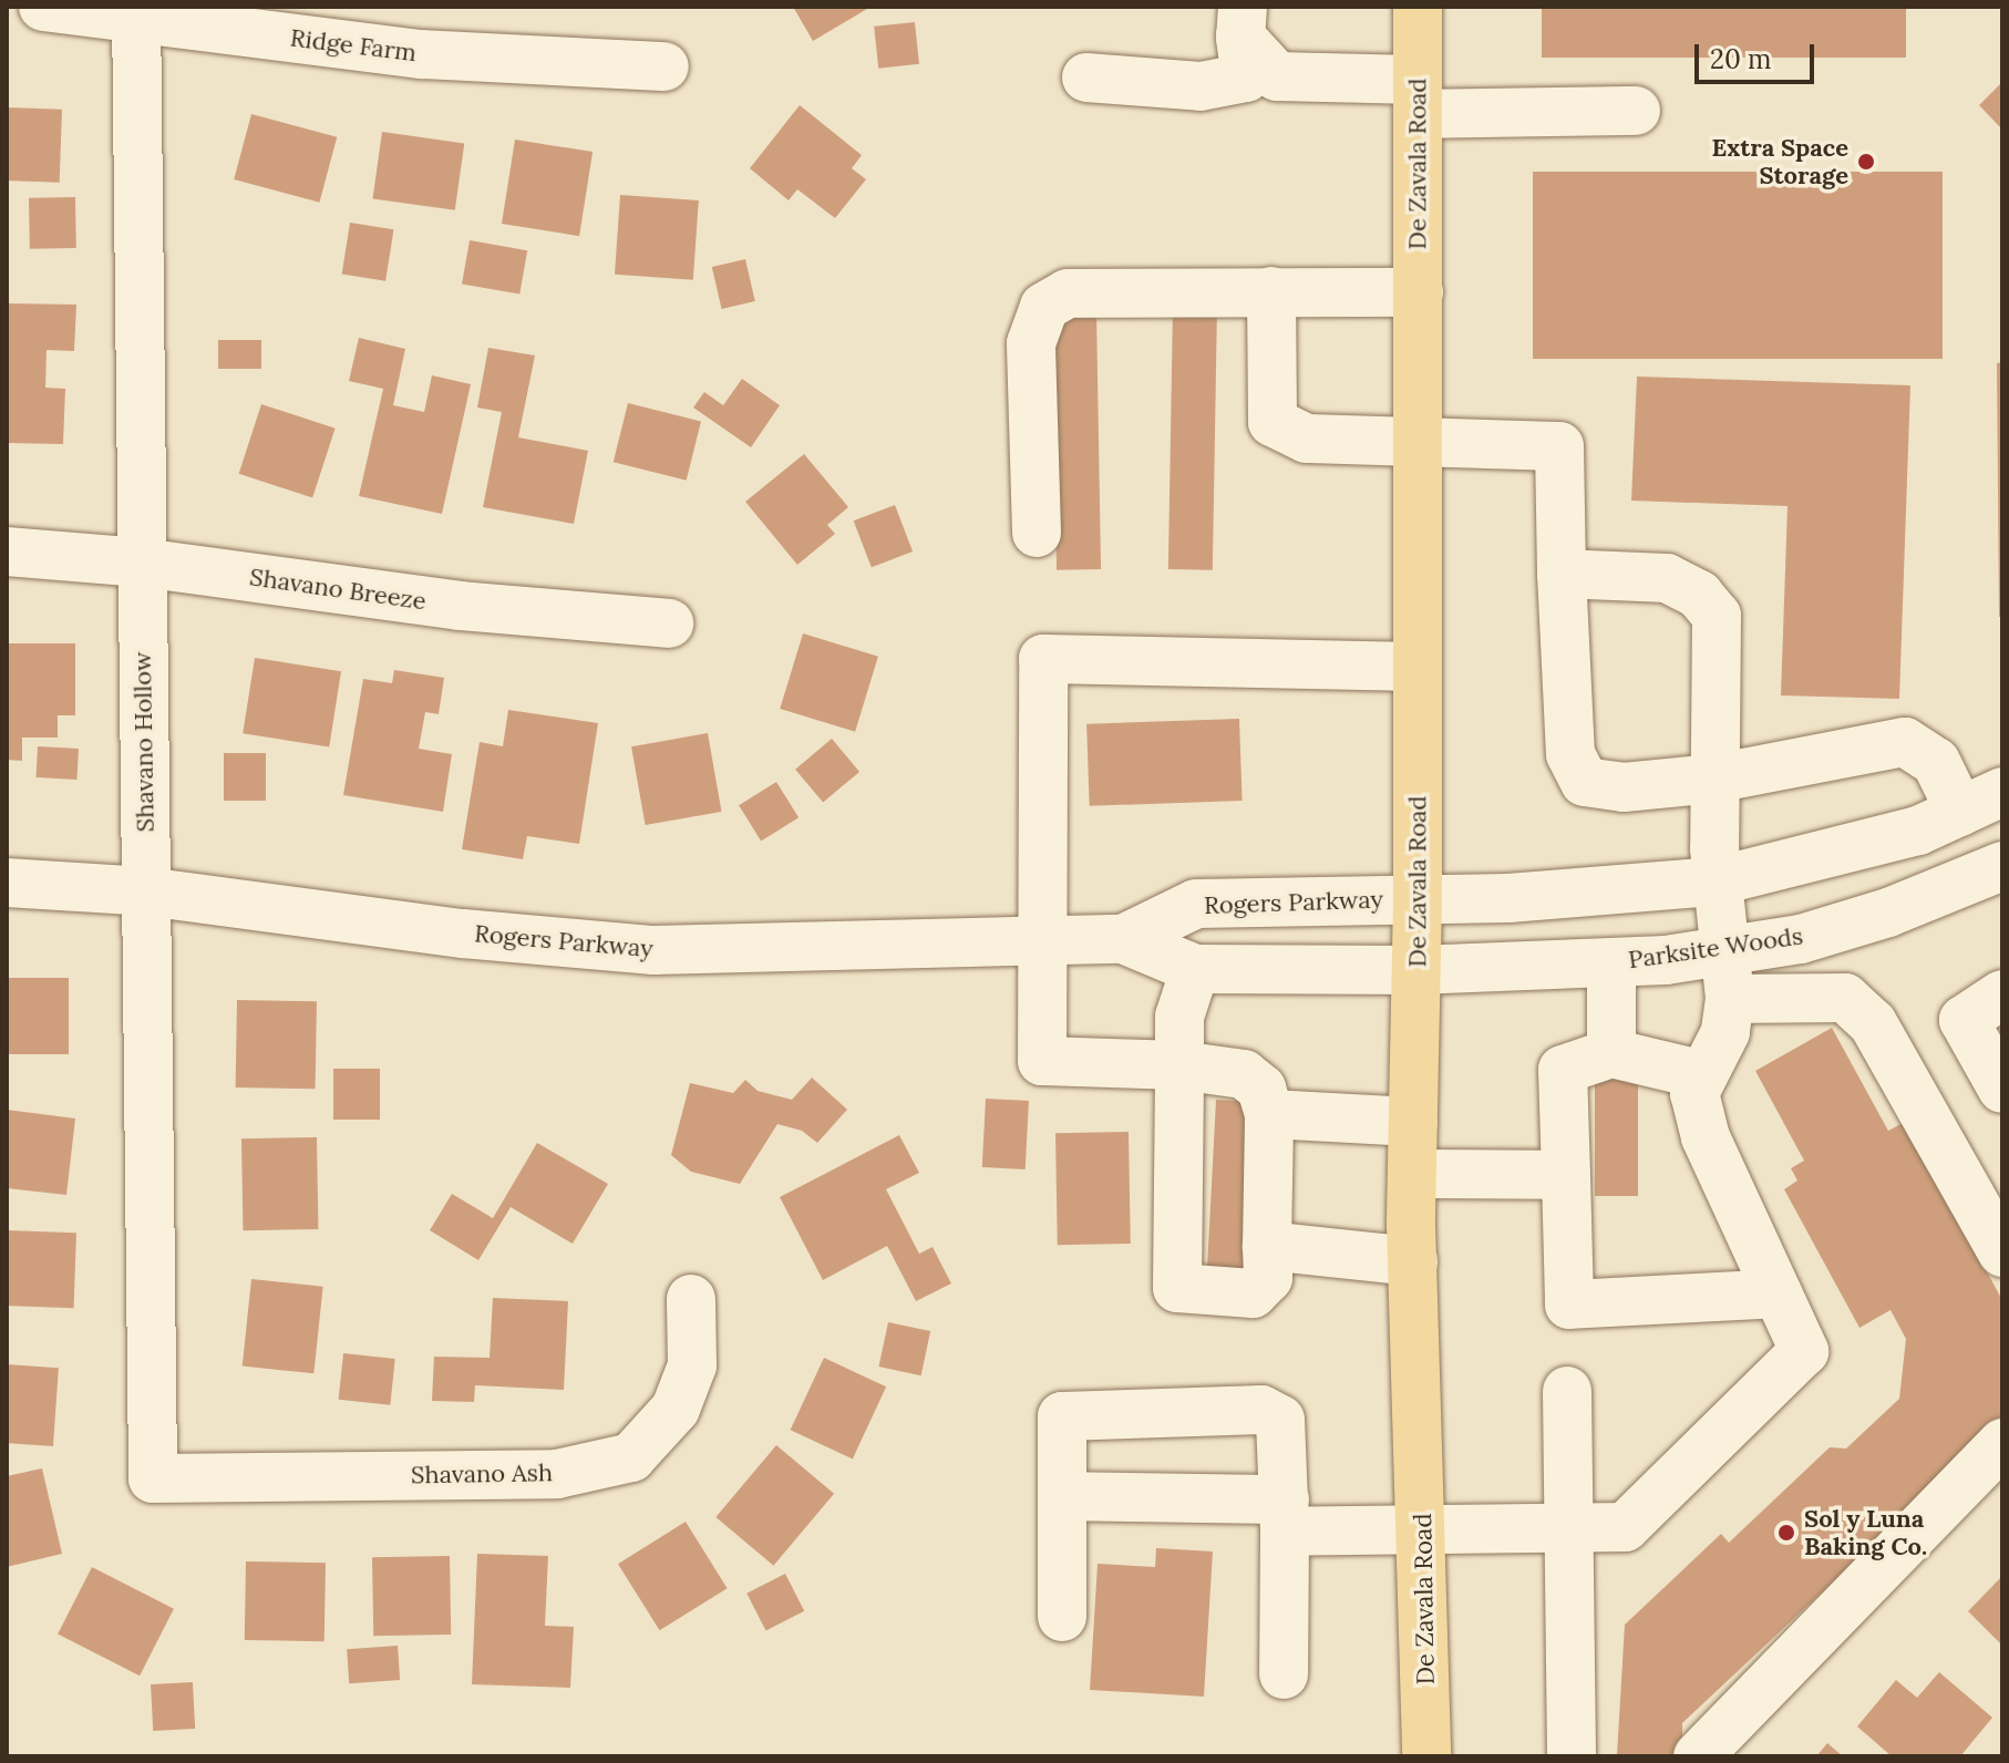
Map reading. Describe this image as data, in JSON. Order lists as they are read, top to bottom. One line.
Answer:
{"streets":{"main road":["De Zavala Road"],"street":["Ridge Farm","Shavano Breeze","Shavano Hollow","Rogers Parkway","Parksite Woods","Shavano Ash"]},"crossings":[["Ridge Farm","Shavano Hollow"],["De Zavala Road","Rogers Parkway"],["De Zavala Road","Parksite Woods"],["Shavano Breeze","Shavano Hollow"],["Shavano Hollow","Rogers Parkway"],["Shavano Hollow","Shavano Ash"],["Rogers Parkway","Parksite Woods"]],"places":["Extra Space Storage","Sol y Luna Baking Co."],"scale_bar":"20 m"}
